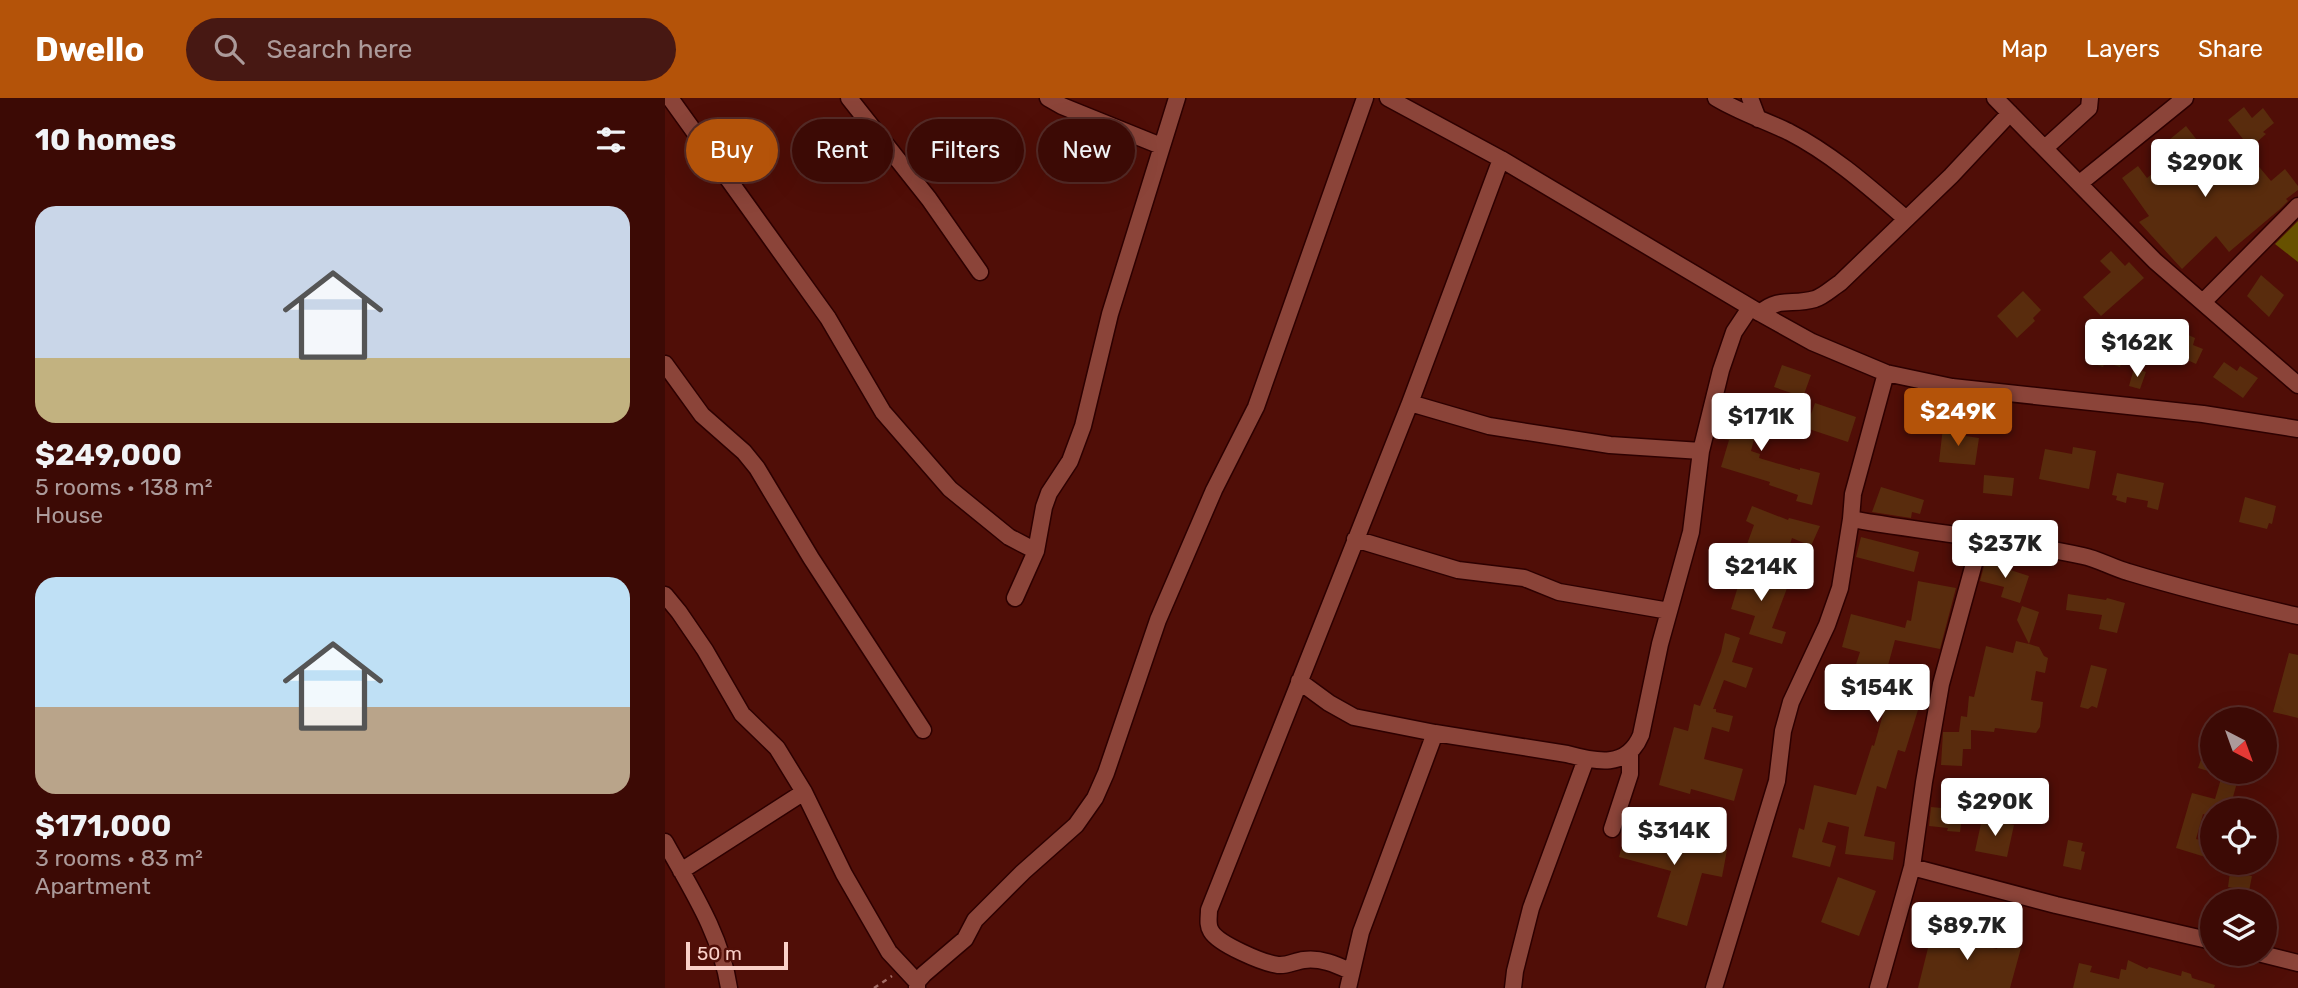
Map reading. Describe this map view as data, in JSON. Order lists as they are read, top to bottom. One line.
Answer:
{"scale_bar":"50 m","north":"bottom right","page":{"header":"Dwello","search":"Search here","nav":["Map","Layers","Share"],"heading":"10 homes","chip":["Buy","Rent","Filters","New"],"price":["$290K","$162K","$249K","$171K","$237K","$214K","$154K","$290K","$314K","$89.7K"],"list":[{"name":"$249,000","note":"5 rooms · 138 m² · House"},{"name":"$171,000","note":"3 rooms · 83 m² · Apartment"}],"scale":"50 m"}}
